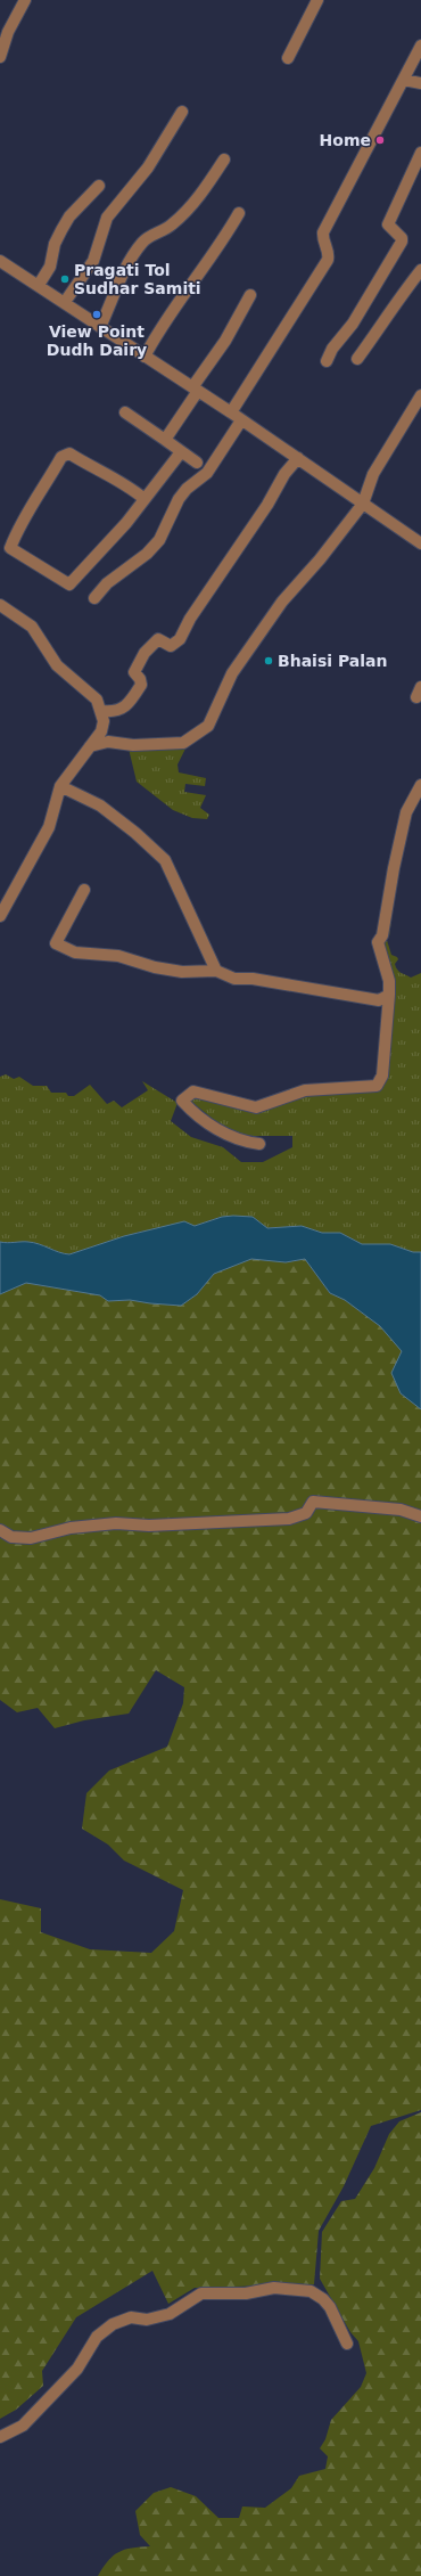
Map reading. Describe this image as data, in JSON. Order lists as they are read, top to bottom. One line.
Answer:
{"places":["Home","Pragati Tol Sudhar Samiti","View Point Dudh Dairy","Bhaisi Palan"]}
